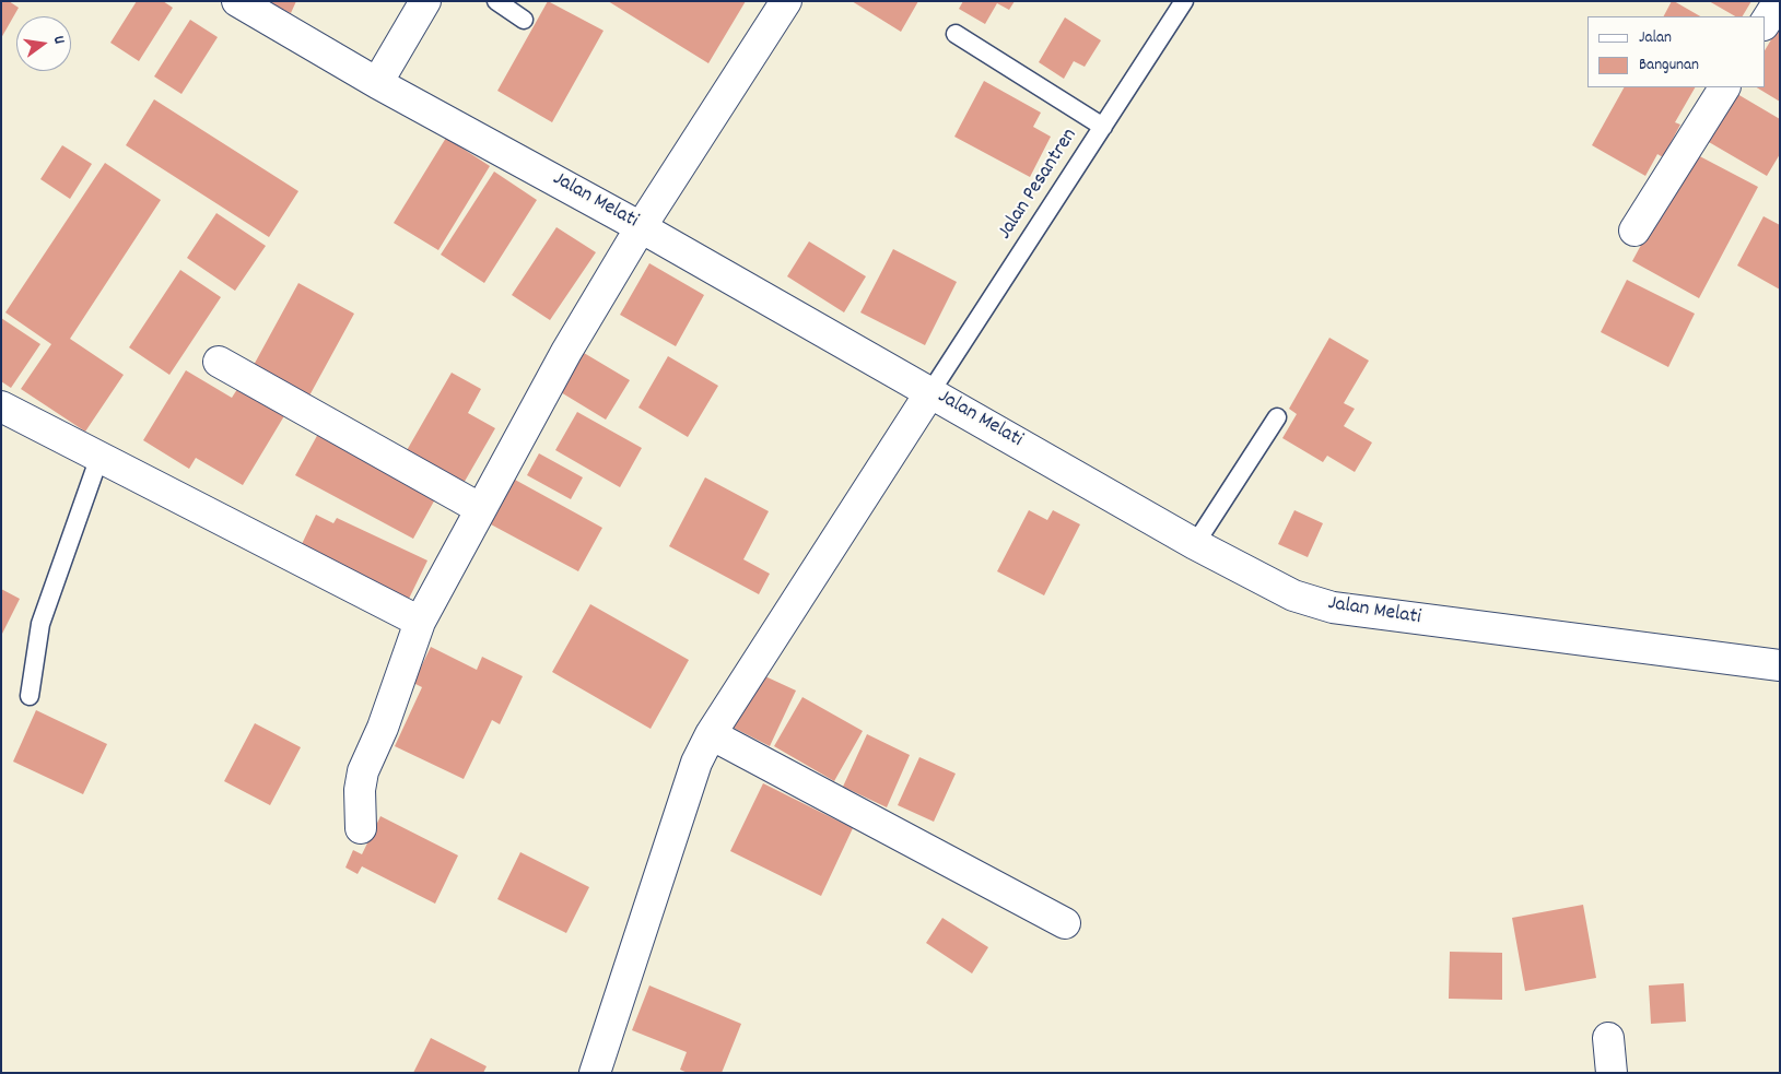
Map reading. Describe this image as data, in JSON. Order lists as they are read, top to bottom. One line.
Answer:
{"streets":{"street":["Jalan Melati"],"lane":["Jalan Pesantren"]},"crossings":[["Jalan Pesantren","Jalan Melati"]],"legend":["Jalan","Bangunan"],"north":"right"}
